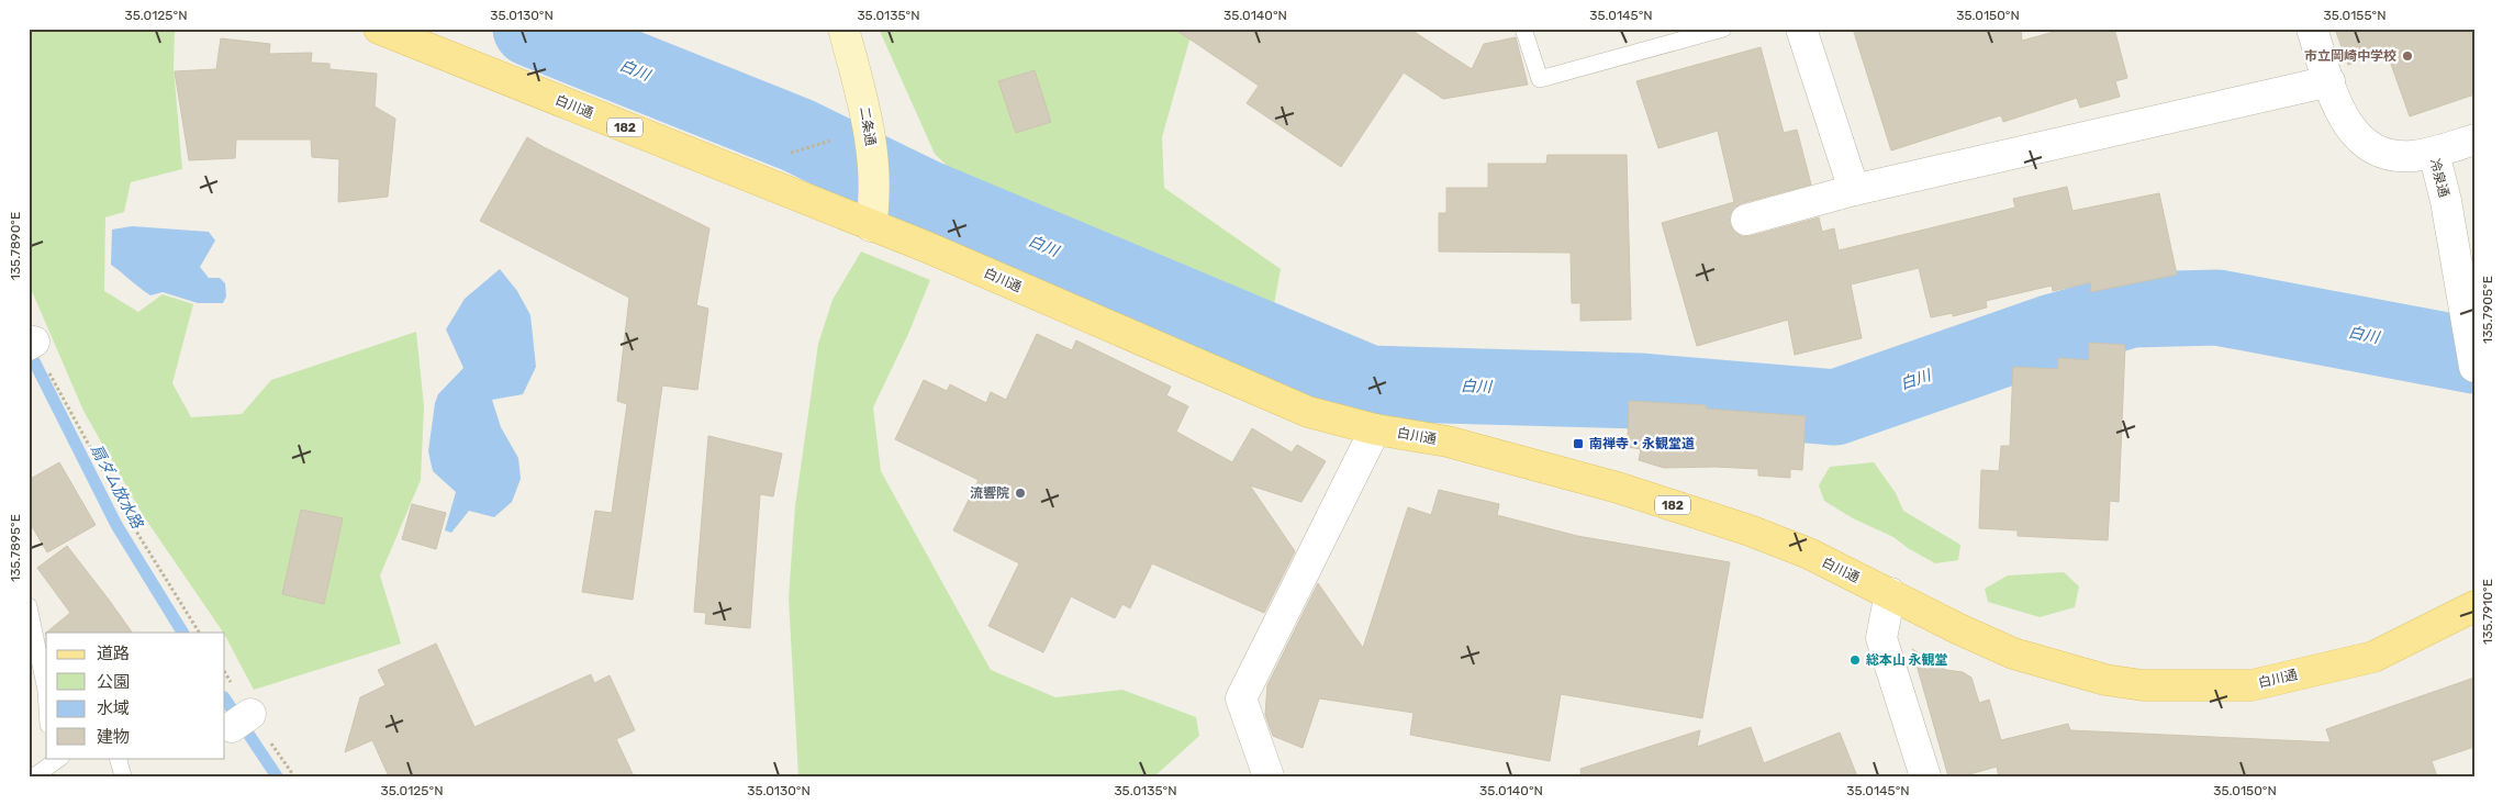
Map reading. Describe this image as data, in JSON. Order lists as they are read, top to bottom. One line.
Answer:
{"streets":{"main road":["白川通","182"],"street":["二条通","冷泉通"]},"crossings":[["白川通","二条通"]],"water":["白川","扇ダム放水路"],"places":{"other":["市立岡崎中学校","流響院","総本山 永観堂"],"transit":["南禅寺・永観堂道"]},"legend":["道路","公園","水域","建物"],"coordinates":["35.0125°N","35.0130°N","35.0135°N","35.0140°N","35.0145°N","35.0150°N","35.0155°N","135.7890°E","135.7905°E","135.7895°E","135.7910°E"]}
